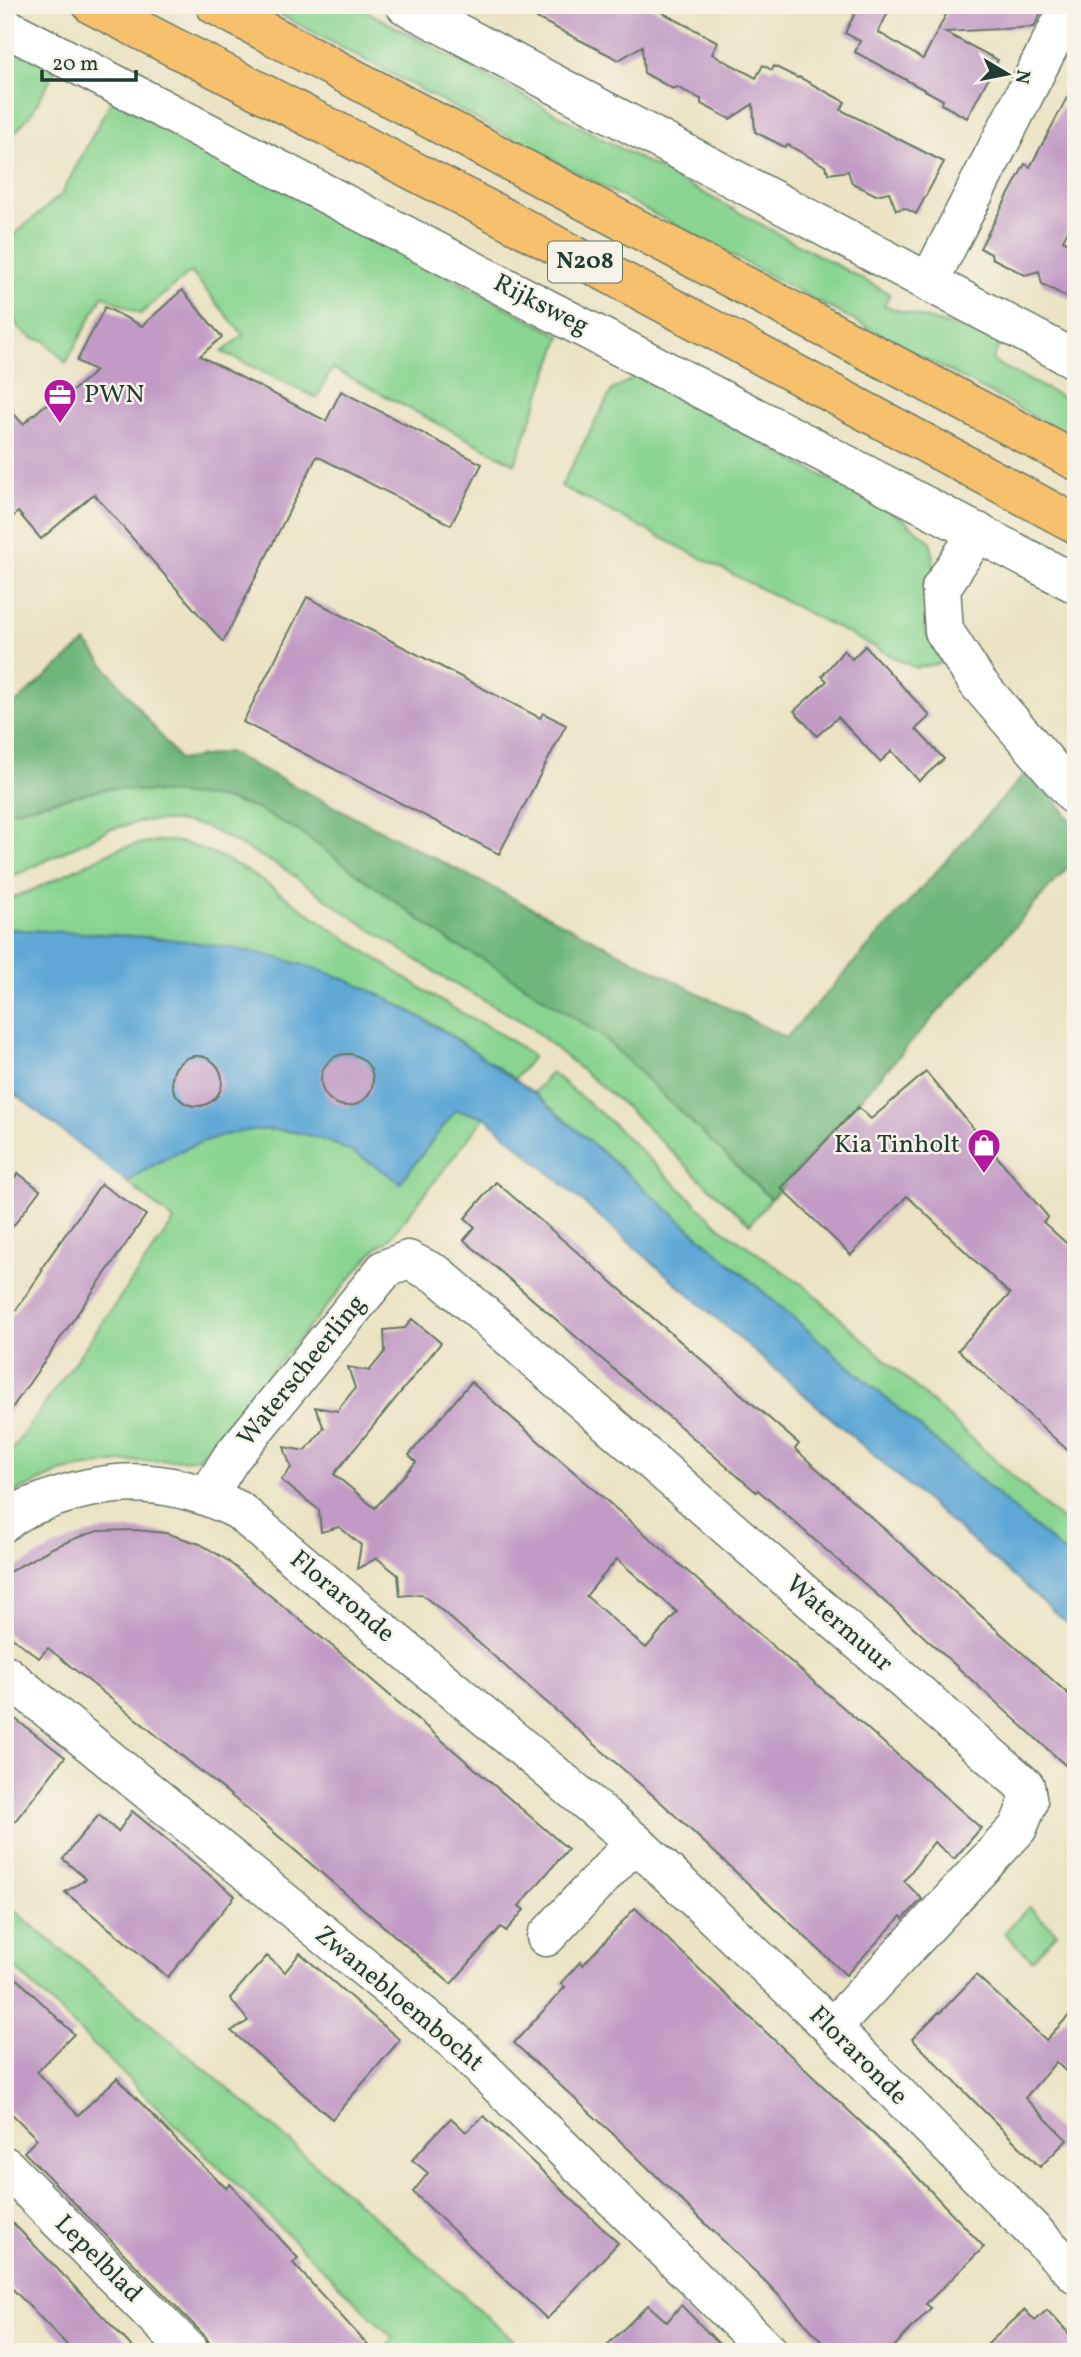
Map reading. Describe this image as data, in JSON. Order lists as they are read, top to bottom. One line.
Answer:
{"streets":{"main road":["N208"],"street":["Rijksweg","Waterscheerling","Floraronde","Watermuur","Zwanebloembocht","Lepelblad"]},"crossings":[["Waterscheerling","Floraronde"],["Waterscheerling","Watermuur"],["Floraronde","Watermuur"]],"places":{"office":["PWN"],"shop":["Kia Tinholt"]},"scale_bar":"20 m","north":"right"}
